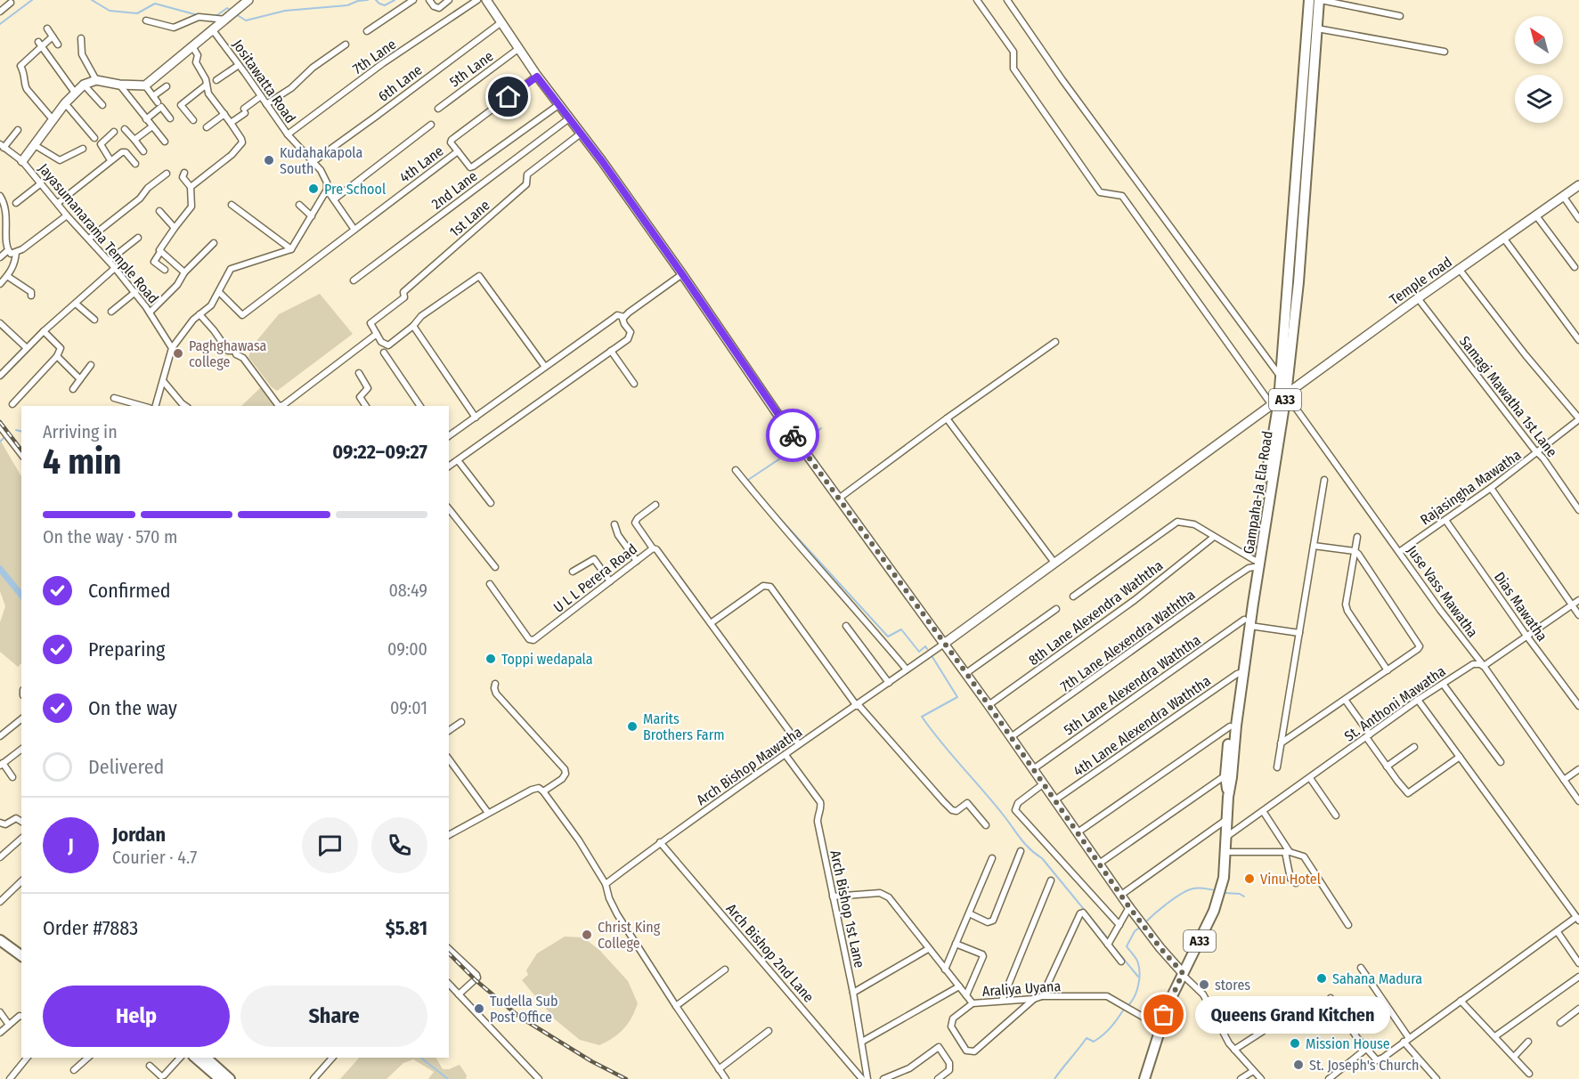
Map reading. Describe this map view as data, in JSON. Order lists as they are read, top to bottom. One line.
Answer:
{"streets":{"highway":["A33","Gampaha-Ja Ela Road"],"street":["7th Lane","5th Lane","Jositawatta Road","6th Lane","4th Lane","2nd Lane","1st Lane","Jayasumanarama Temple Road","Temple road","Samagi Mawatha 1st Lane","Rajasingha Mawatha","U L L Perera Road","Juse Vass Mawatha","Dias Mawatha","8th Lane Alexendra Waththa","7th Lane Alexendra Waththa","5th Lane Alexendra Waththa","St. Anthoni Mawatha","4th Lane Alexendra Waththa","Arch Bishop Mawatha","Arch Bishop 1st Lane","Arch Bishop 2nd Lane","Araliya Uyana"]},"crossings":[["7th Lane","Jositawatta Road"],["Jositawatta Road","6th Lane"],["Jositawatta Road","4th Lane"],["Temple road","Samagi Mawatha 1st Lane"],["Temple road","Gampaha-Ja Ela Road"],["Temple road","Juse Vass Mawatha"],["Temple road","Arch Bishop Mawatha"],["Samagi Mawatha 1st Lane","Rajasingha Mawatha"],["Rajasingha Mawatha","Juse Vass Mawatha"],["Rajasingha Mawatha","Dias Mawatha"],["Gampaha-Ja Ela Road","Juse Vass Mawatha"],["Gampaha-Ja Ela Road","7th Lane Alexendra Waththa"],["Gampaha-Ja Ela Road","5th Lane Alexendra Waththa"],["Gampaha-Ja Ela Road","St. Anthoni Mawatha"],["Gampaha-Ja Ela Road","4th Lane Alexendra Waththa"],["Gampaha-Ja Ela Road","Araliya Uyana"],["U L L Perera Road","Arch Bishop Mawatha"],["Juse Vass Mawatha","St. Anthoni Mawatha"],["Dias Mawatha","St. Anthoni Mawatha"],["Arch Bishop Mawatha","Arch Bishop 1st Lane"],["Arch Bishop Mawatha","Arch Bishop 2nd Lane"],["Arch Bishop 1st Lane","Araliya Uyana"]],"places":["Kudahakapola South","Pre School","Paghghawasa college","Toppi wedapala","Marits Brothers Farm","Vinu Hotel","Christ King College","Sahana Madura","stores","Tudella Sub Post Office","Queens Grand Kitchen","Mission House","St. Joseph's Church"],"north":"top left","page":{"heading":["4 min","Arriving in","09:22–09:27"],"panel":["Jordan","Courier · 4.7","Order #7883","$5.81"],"bar":"On the way · 570 m","list":[["Confirmed","08:49"],["Preparing","09:00"],["On the way","09:01"],"Delivered"],"round":"J","buttons":["Help","Share"],"bubble":"Queens Grand Kitchen"}}
